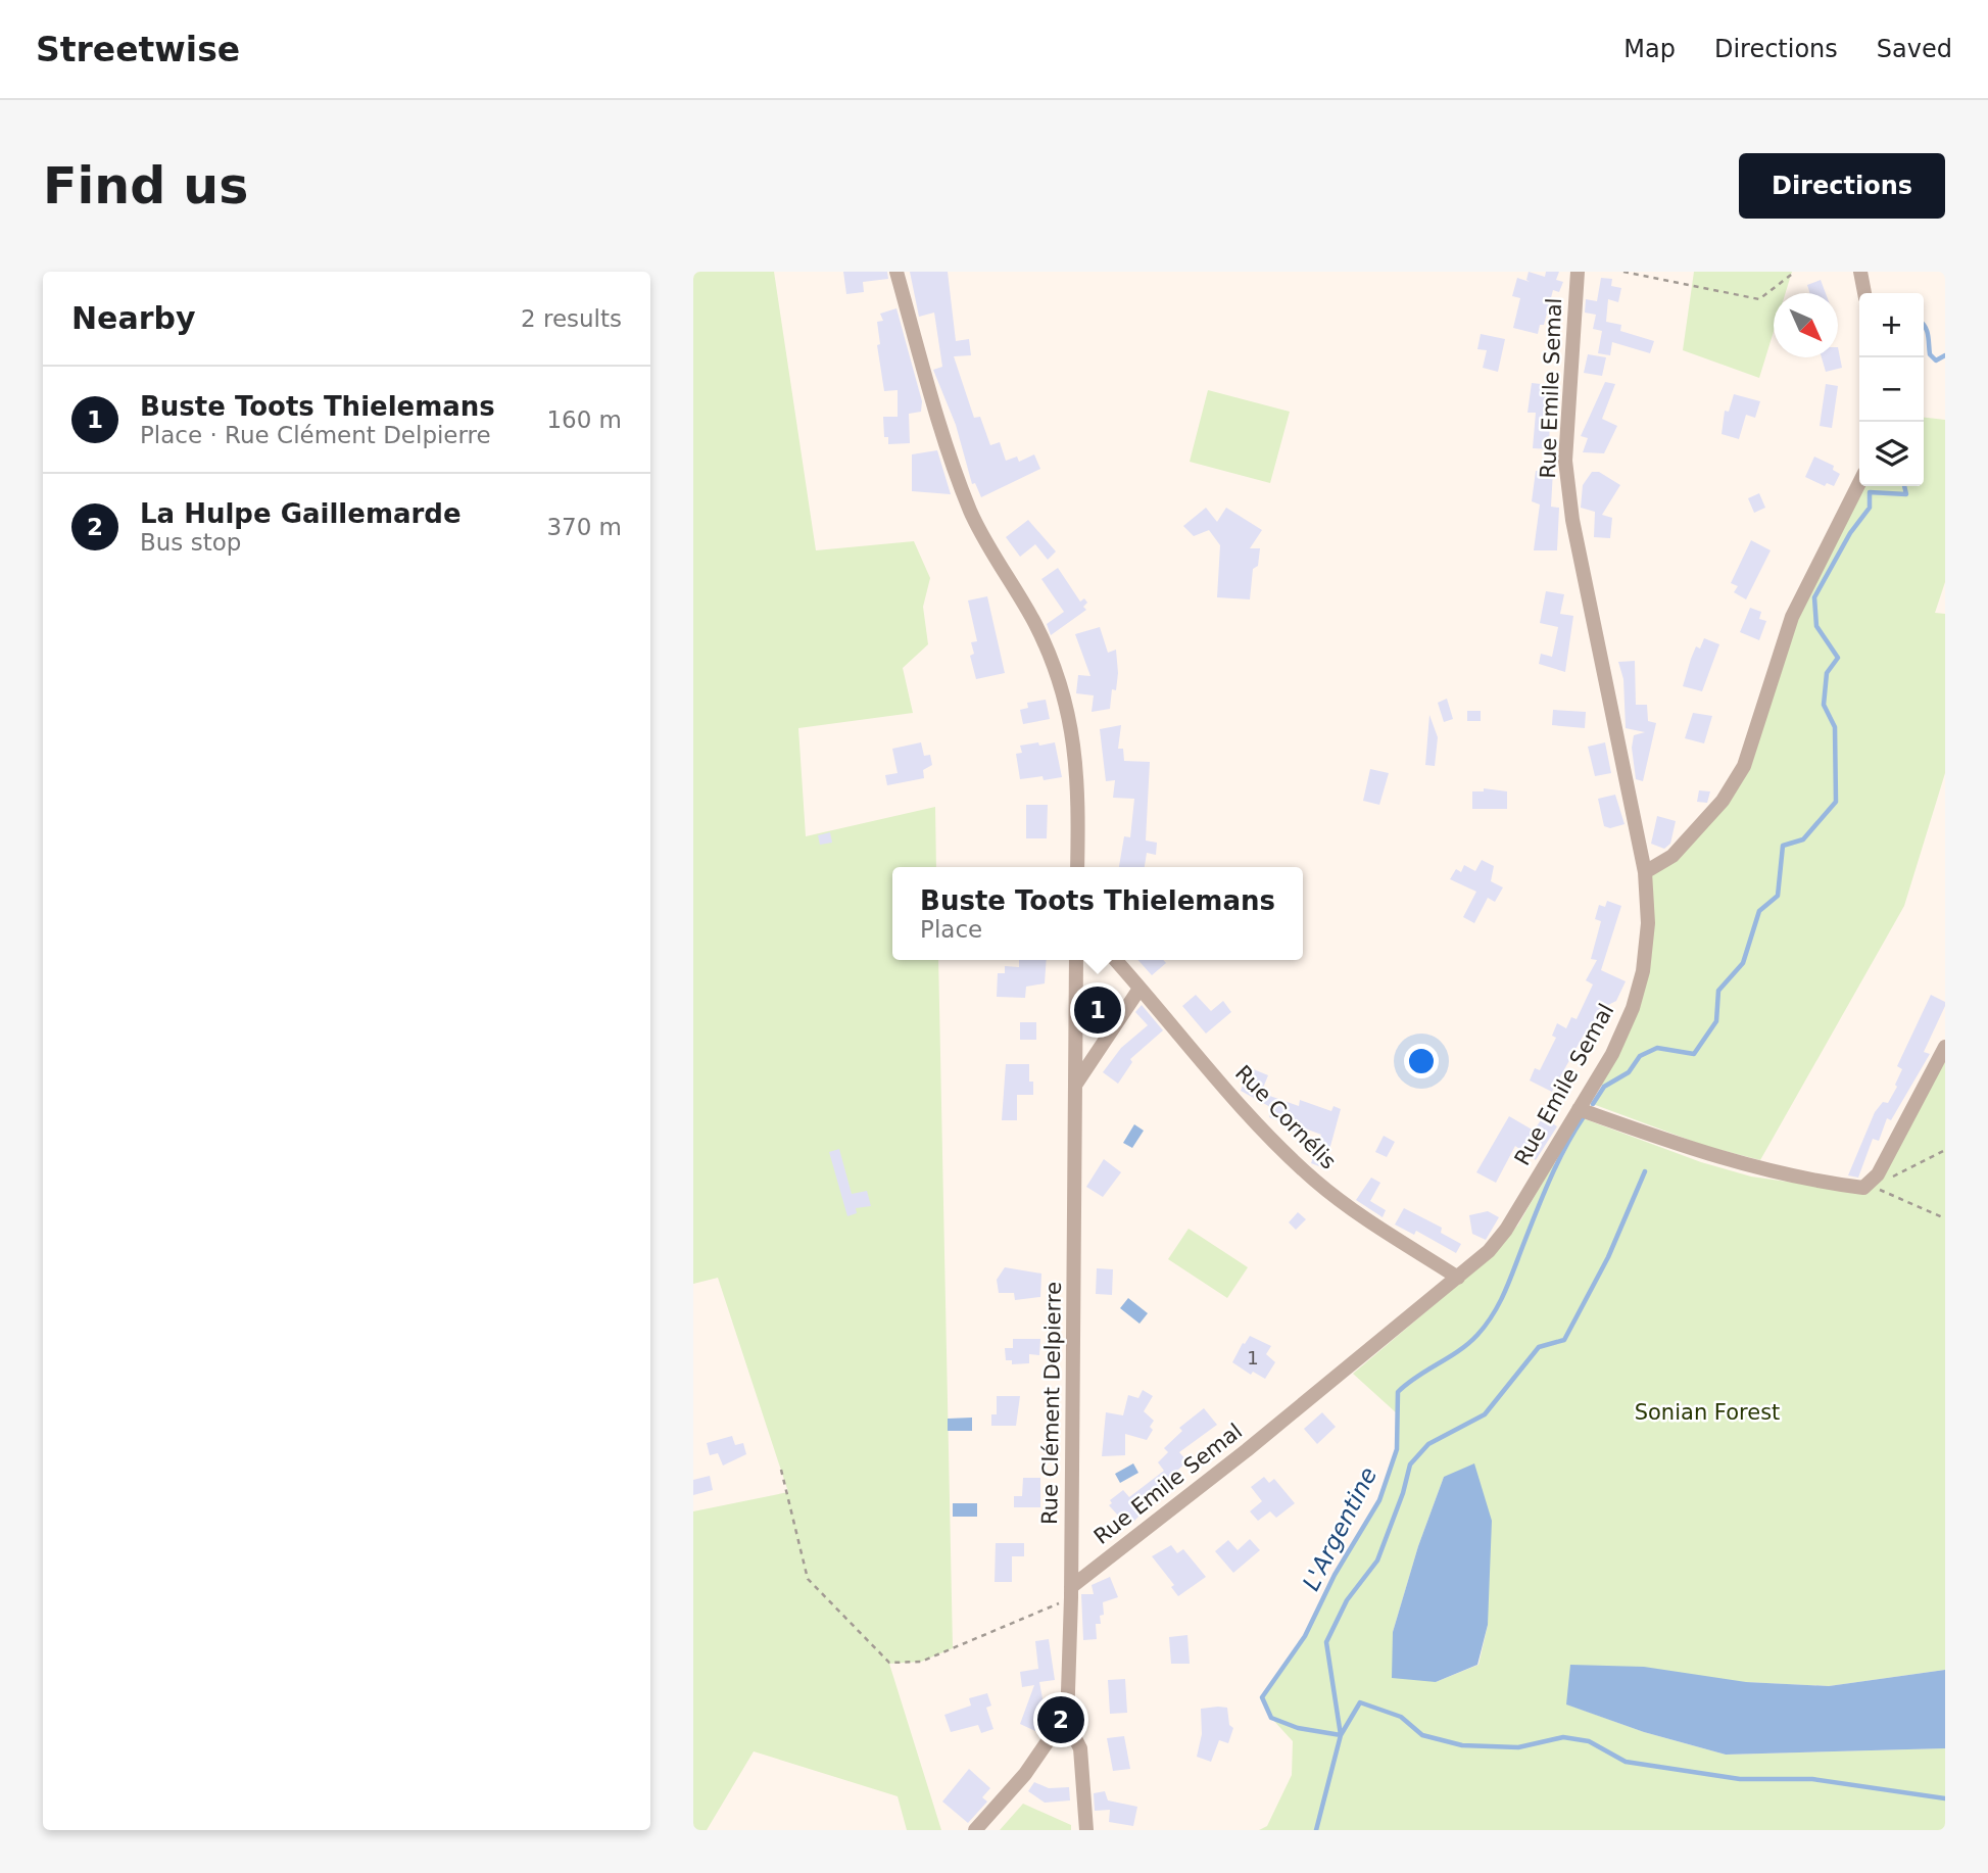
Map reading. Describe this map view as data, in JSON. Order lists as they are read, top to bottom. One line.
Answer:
{"streets":{"street":["Rue Emile Semal","Rue Cornélis","Rue Clément Delpierre"]},"crossings":[["Rue Emile Semal","Rue Cornélis"],["Rue Emile Semal","Rue Clément Delpierre"]],"water":["L'Argentine"],"parks":["Sonian Forest"],"house_numbers":["1"],"north":"bottom right","page":{"header":"Streetwise","nav":["Map","Directions","Saved"],"buttons":"Directions","title":"Find us","heading":["Nearby","2 results"],"map_buttons":["+","−"],"list":[{"mark":"1","name":"Buste Toots Thielemans","note":"Place · Rue Clément Delpierre","value":"160 m"},{"mark":"2","name":"La Hulpe Gaillemarde","note":"Bus stop","value":"370 m"}],"popup":["Buste Toots Thielemans","Place"],"pins":["1","2"]}}
